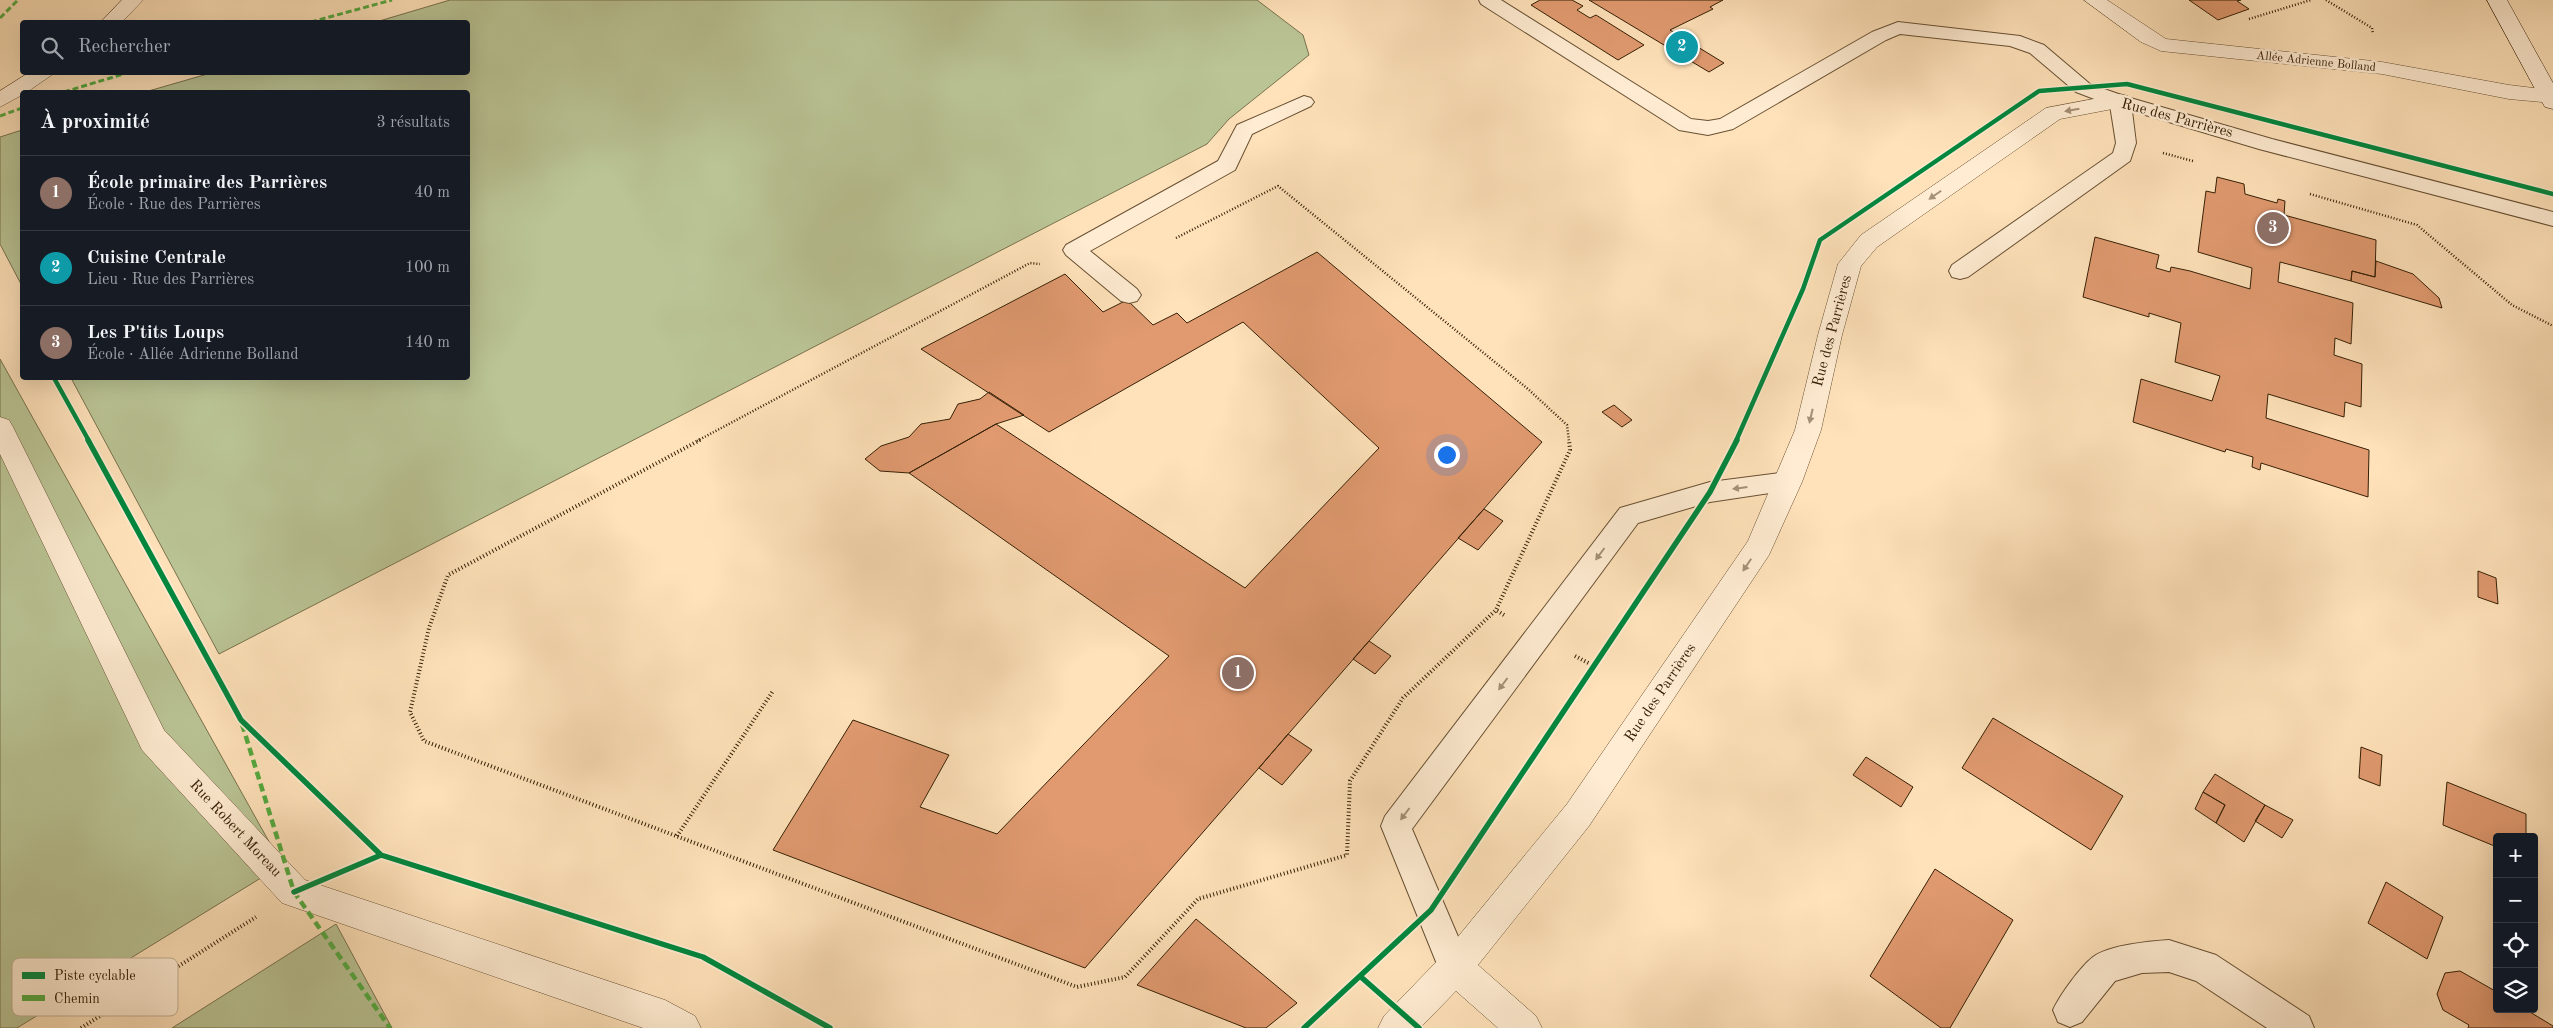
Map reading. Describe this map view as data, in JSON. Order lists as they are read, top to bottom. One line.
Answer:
{"streets":{"street":["Allée Adrienne Bolland","Rue des Parrières","Rue Robert Moreau"]},"one_way":["Rue des Parrières"],"legend":["Piste cyclable","Chemin"],"page":{"search":"Rechercher","pins":["2","3","1"],"heading":["À proximité","3 résultats"],"list":[{"mark":"1","name":"École primaire des Parrières","note":"École · Rue des Parrières","value":"40 m"},{"mark":"2","name":"Cuisine Centrale","note":"Lieu · Rue des Parrières","value":"100 m"},{"mark":"3","name":"Les P'tits Loups","note":"École · Allée Adrienne Bolland","value":"140 m"}],"map_buttons":["+","−"]}}
